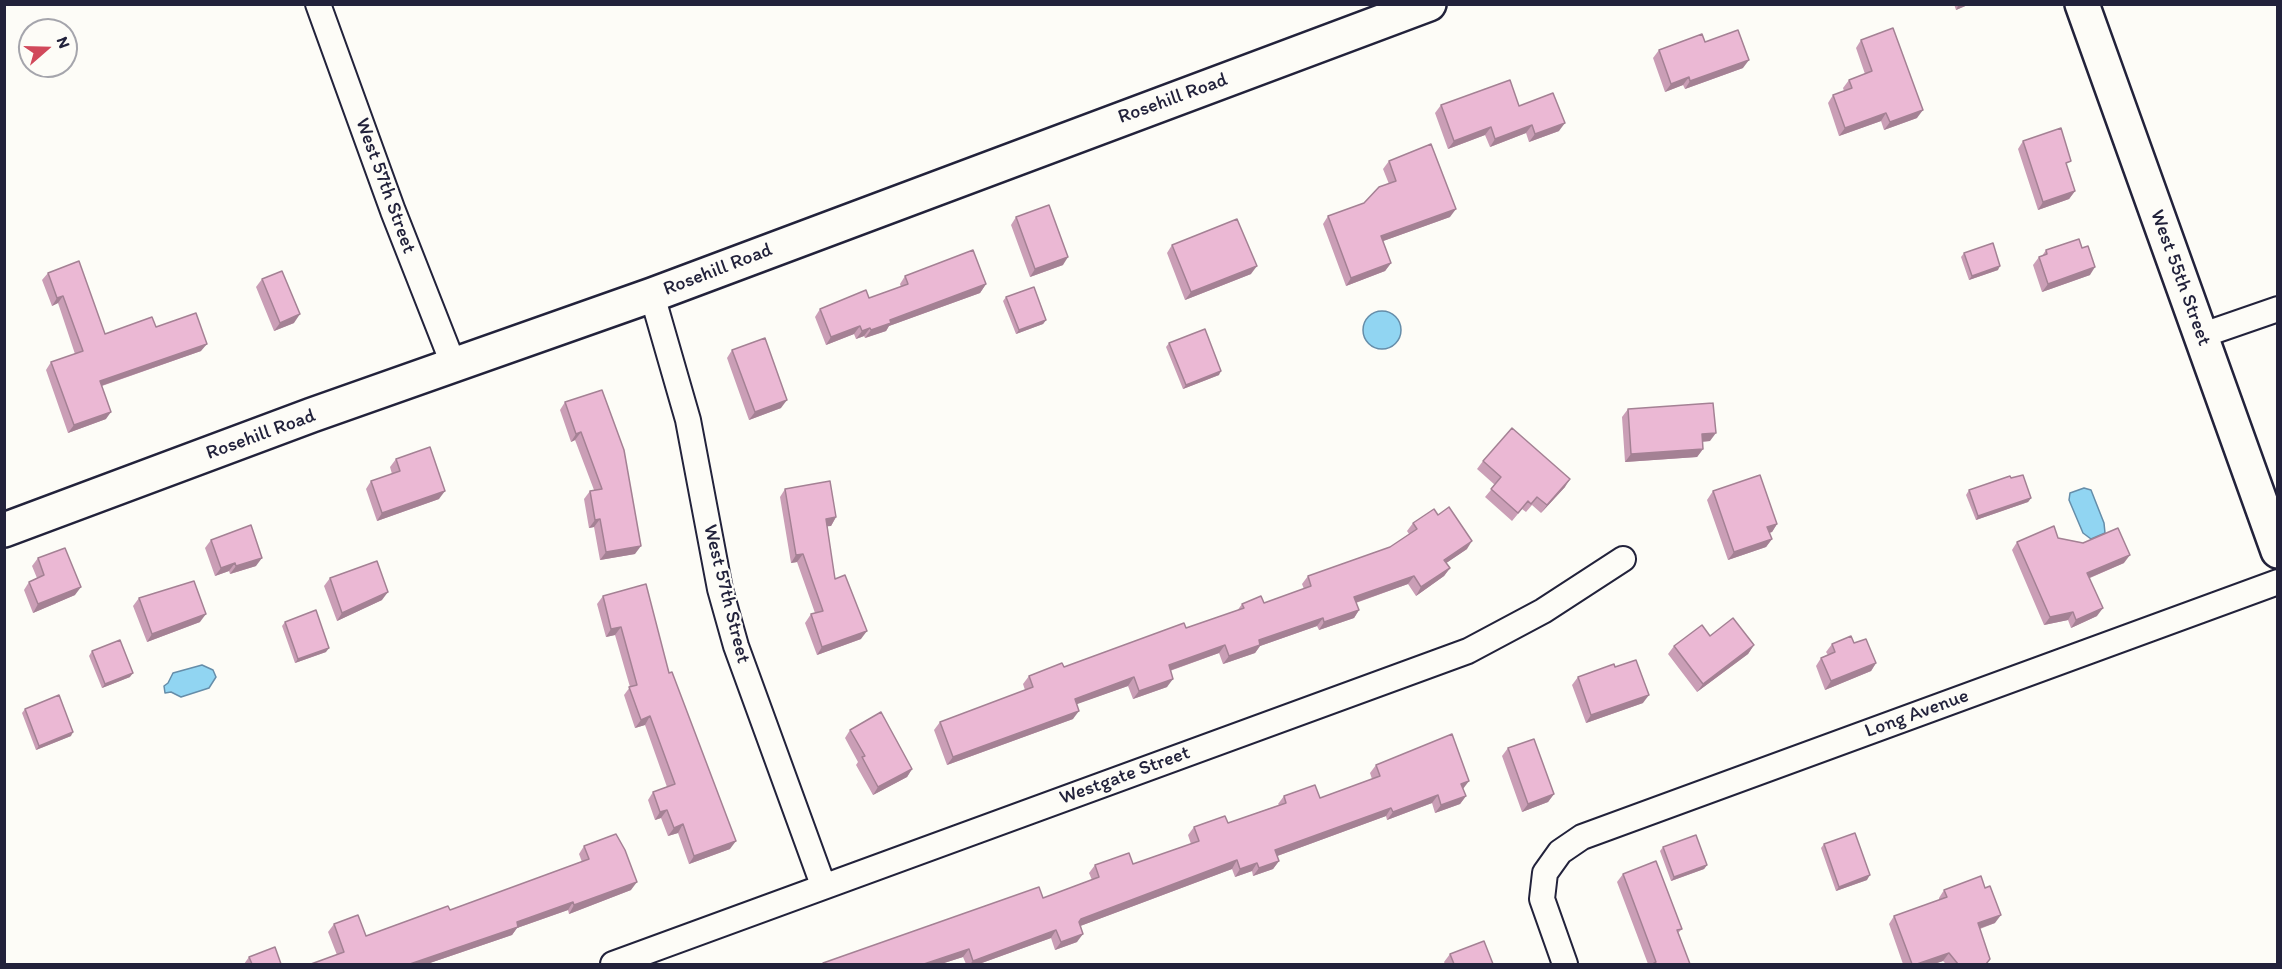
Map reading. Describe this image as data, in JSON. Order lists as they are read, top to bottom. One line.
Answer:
{"streets":{"street":["Rosehill Road","West 57th Street","West 55th Street","Long Avenue","Westgate Street"]},"crossings":[["Rosehill Road","West 57th Street"],["West 57th Street","Westgate Street"]],"north":"right"}
